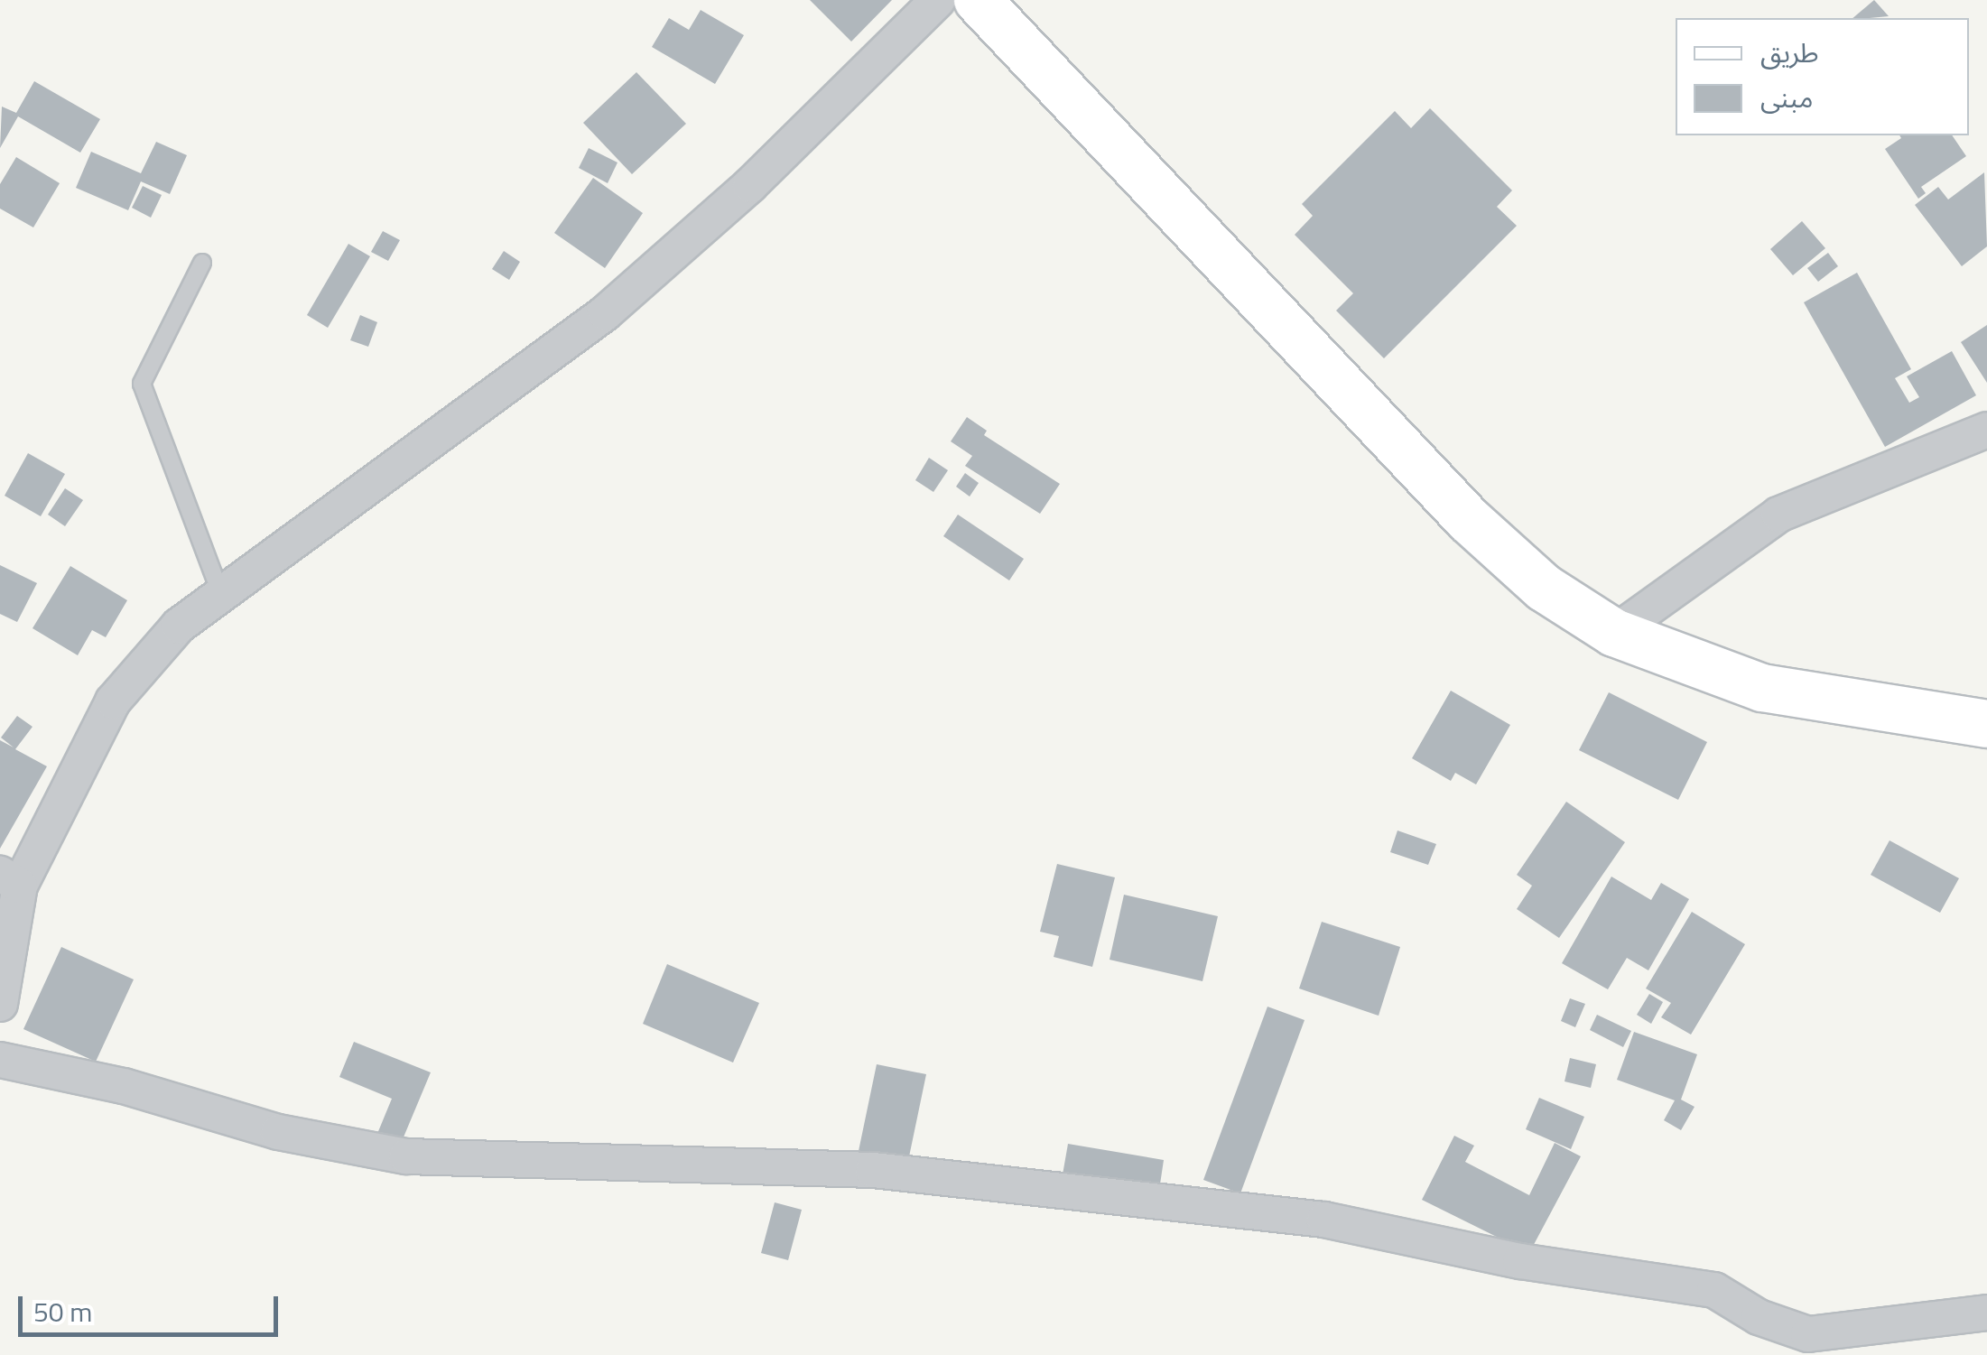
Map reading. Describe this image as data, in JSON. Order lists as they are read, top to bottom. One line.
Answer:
{"legend":["طريق","مبنى"],"scale_bar":"50 m"}
